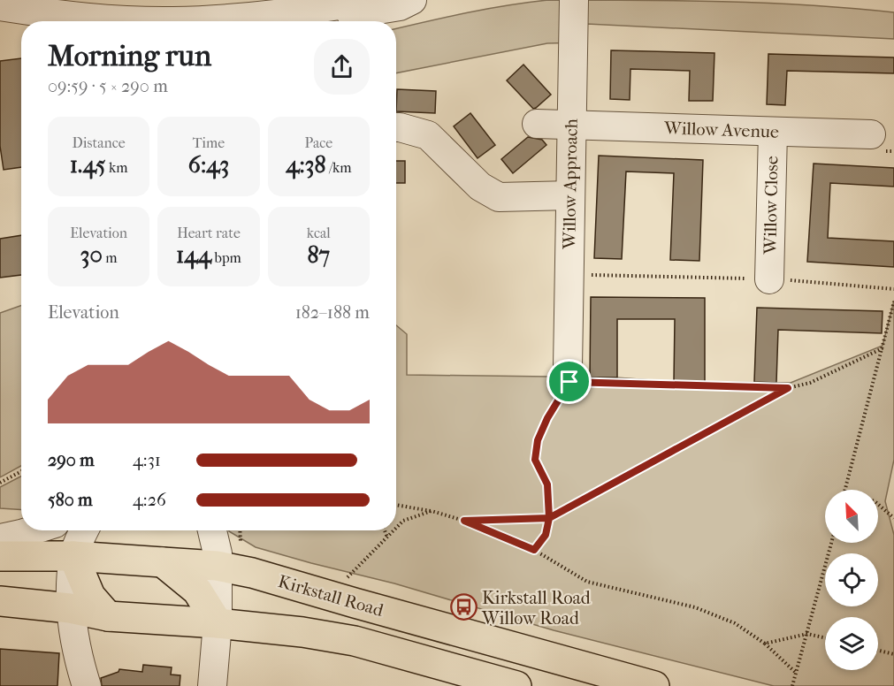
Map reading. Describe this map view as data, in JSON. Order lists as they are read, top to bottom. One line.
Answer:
{"streets":{"main road":["Kirkstall Road"],"street":["Willow Avenue","Willow Approach","Willow Close"]},"crossings":[["Willow Avenue","Willow Approach"],["Willow Avenue","Willow Close"]],"places":{"bus stop":["Kirkstall Road Willow Road"]},"north":"top left","page":{"heading":["Morning run","09:59 · 5 × 290 m"],"stats":[["Distance","1.45 km"],["Time","6:43"],["Pace","4:38 /km"],["Elevation","30 m"],["Heart rate","144 bpm"],["kcal","87"]],"chart":["Elevation","182–188 m"],"list":[{"name":"290 m","note":"4:31"},{"name":"580 m","note":"4:26"}]}}
